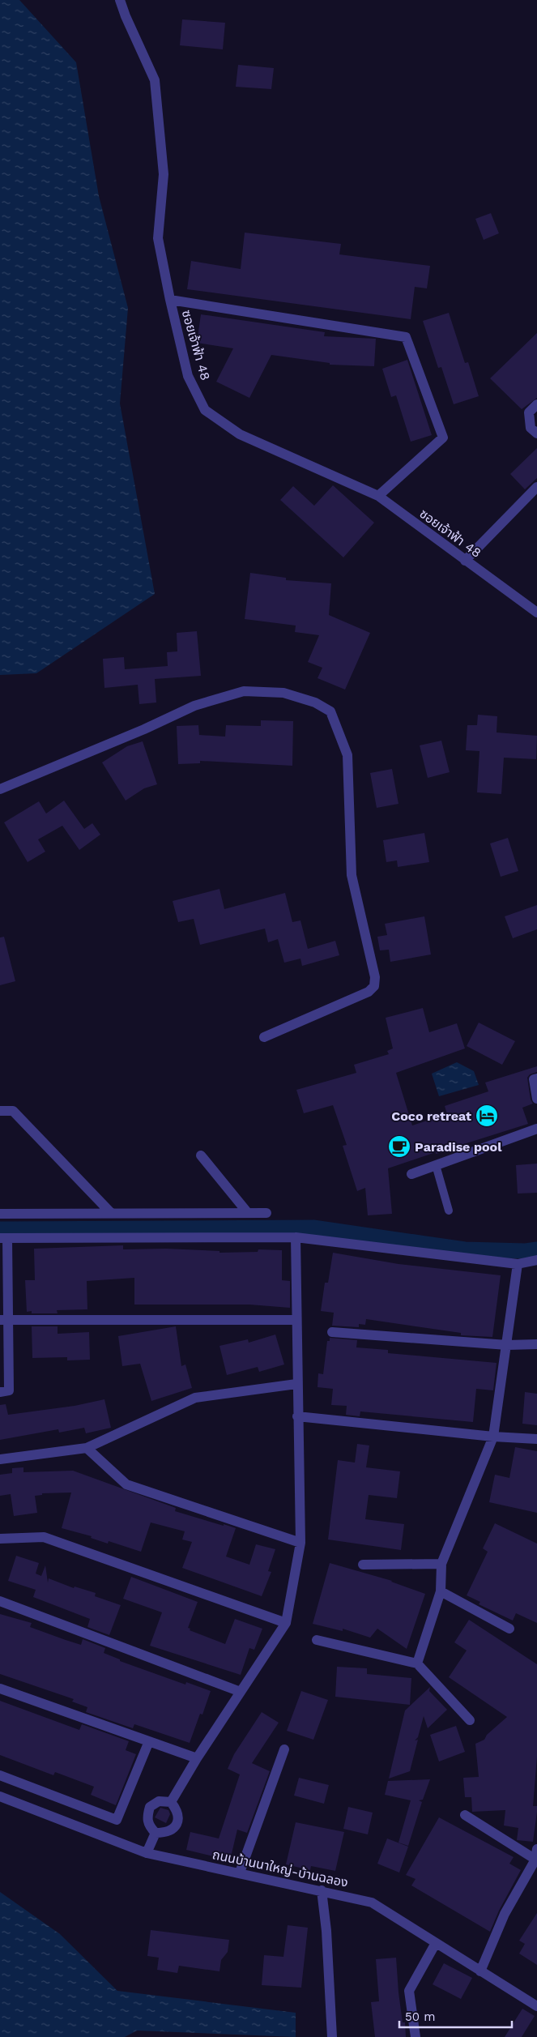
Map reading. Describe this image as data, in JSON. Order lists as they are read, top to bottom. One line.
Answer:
{"streets":{"street":["ซอยเจ้าฟ้า 48","ถนนบ้านนาใหญ่-บ้านฉลอง"]},"places":{"hotel":["Coco retreat"],"cafe":["Paradise pool"]},"scale_bar":"50 m"}
